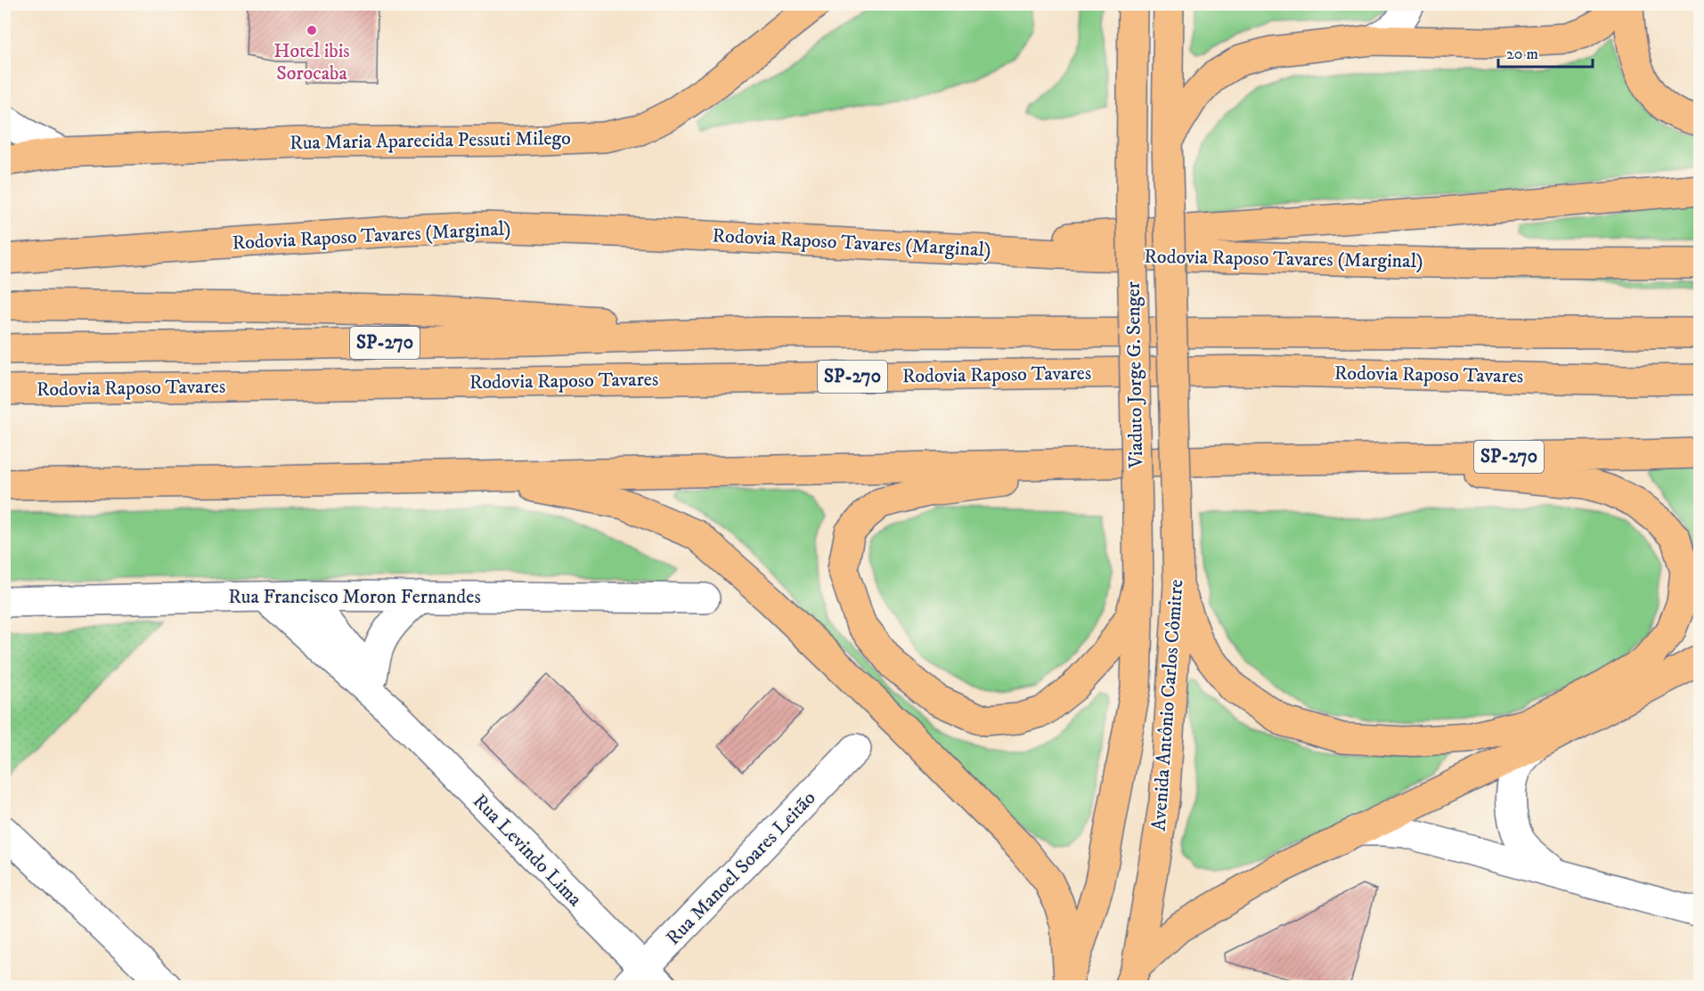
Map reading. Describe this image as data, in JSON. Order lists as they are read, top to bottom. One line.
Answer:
{"streets":{"main road":["Rua Maria Aparecida Pessuti Milego","Rodovia Raposo Tavares (Marginal)","SP-270","Rodovia Raposo Tavares","Viaduto Jorge G. Senger","Avenida Antônio Carlos Cômitre"],"street":["Rua Francisco Moron Fernandes","Rua Levindo Lima","Rua Manoel Soares Leitão"]},"crossings":[["Viaduto Jorge G. Senger","Avenida Antônio Carlos Cômitre"],["Rua Francisco Moron Fernandes","Rua Levindo Lima"],["Rua Levindo Lima","Rua Manoel Soares Leitão"]],"places":["Hotel ibis Sorocaba"],"scale_bar":"20 m"}
